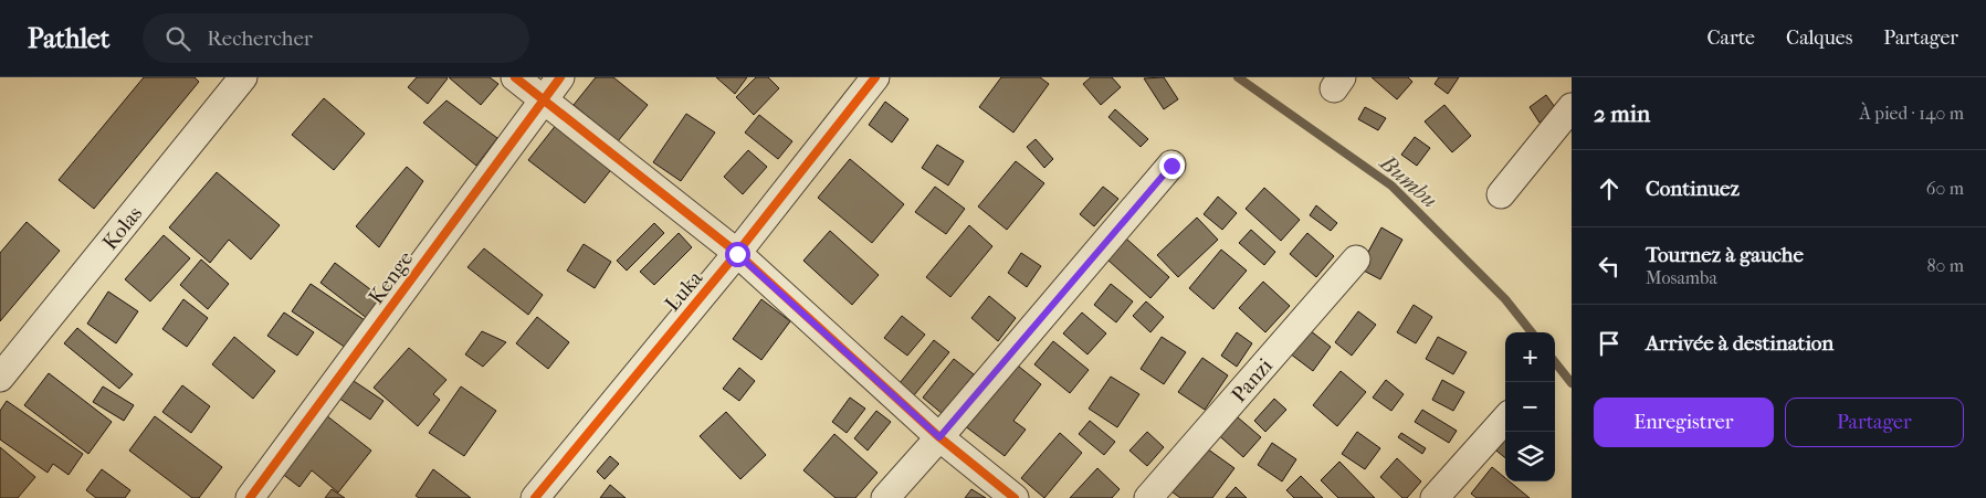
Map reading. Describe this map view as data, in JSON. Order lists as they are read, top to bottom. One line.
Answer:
{"streets":{"street":["Kolas","Kenge","Luka","Panzi"]},"water":["Bumbu"],"page":{"header":"Pathlet","search":"Rechercher","nav":["Carte","Calques","Partager"],"heading":["2 min","À pied · 140 m"],"list":[["Continuez","60 m"],["Tournez à gauche","Mosamba","80 m"],"Arrivée à destination"],"map_buttons":["+","−"],"buttons":["Enregistrer","Partager"]}}
